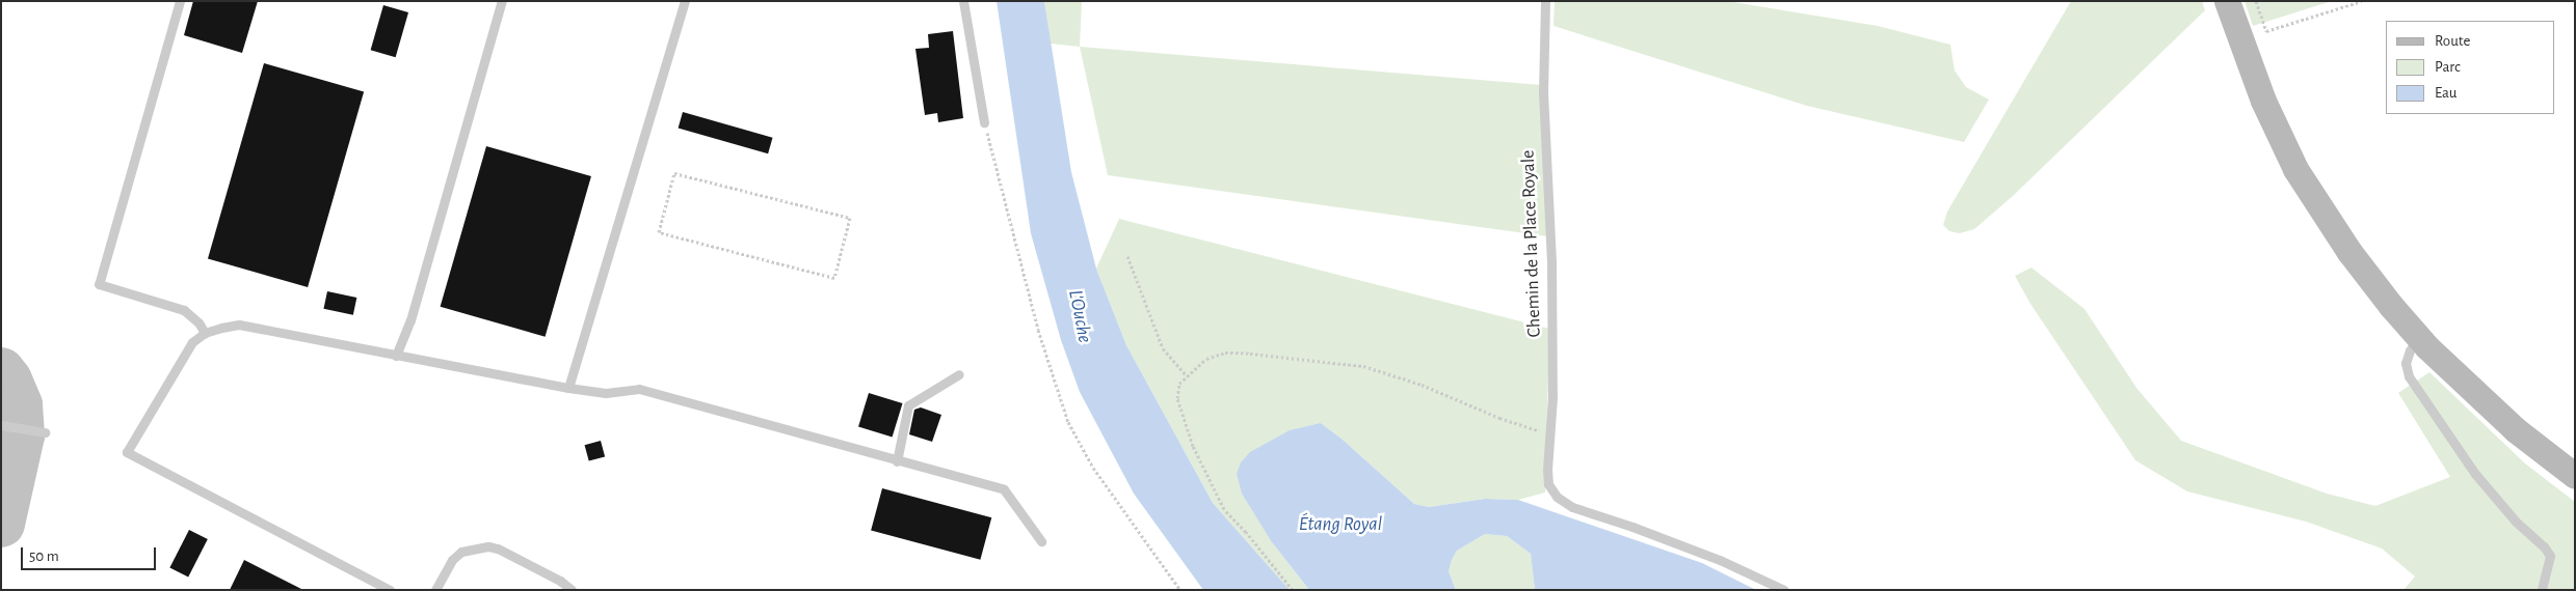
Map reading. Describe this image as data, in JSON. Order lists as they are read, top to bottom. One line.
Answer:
{"streets":{"lane":["Chemin de la Place Royale"]},"water":["L'Ouche","Étang Royal"],"legend":["Route","Parc","Eau"],"scale_bar":"50 m"}
